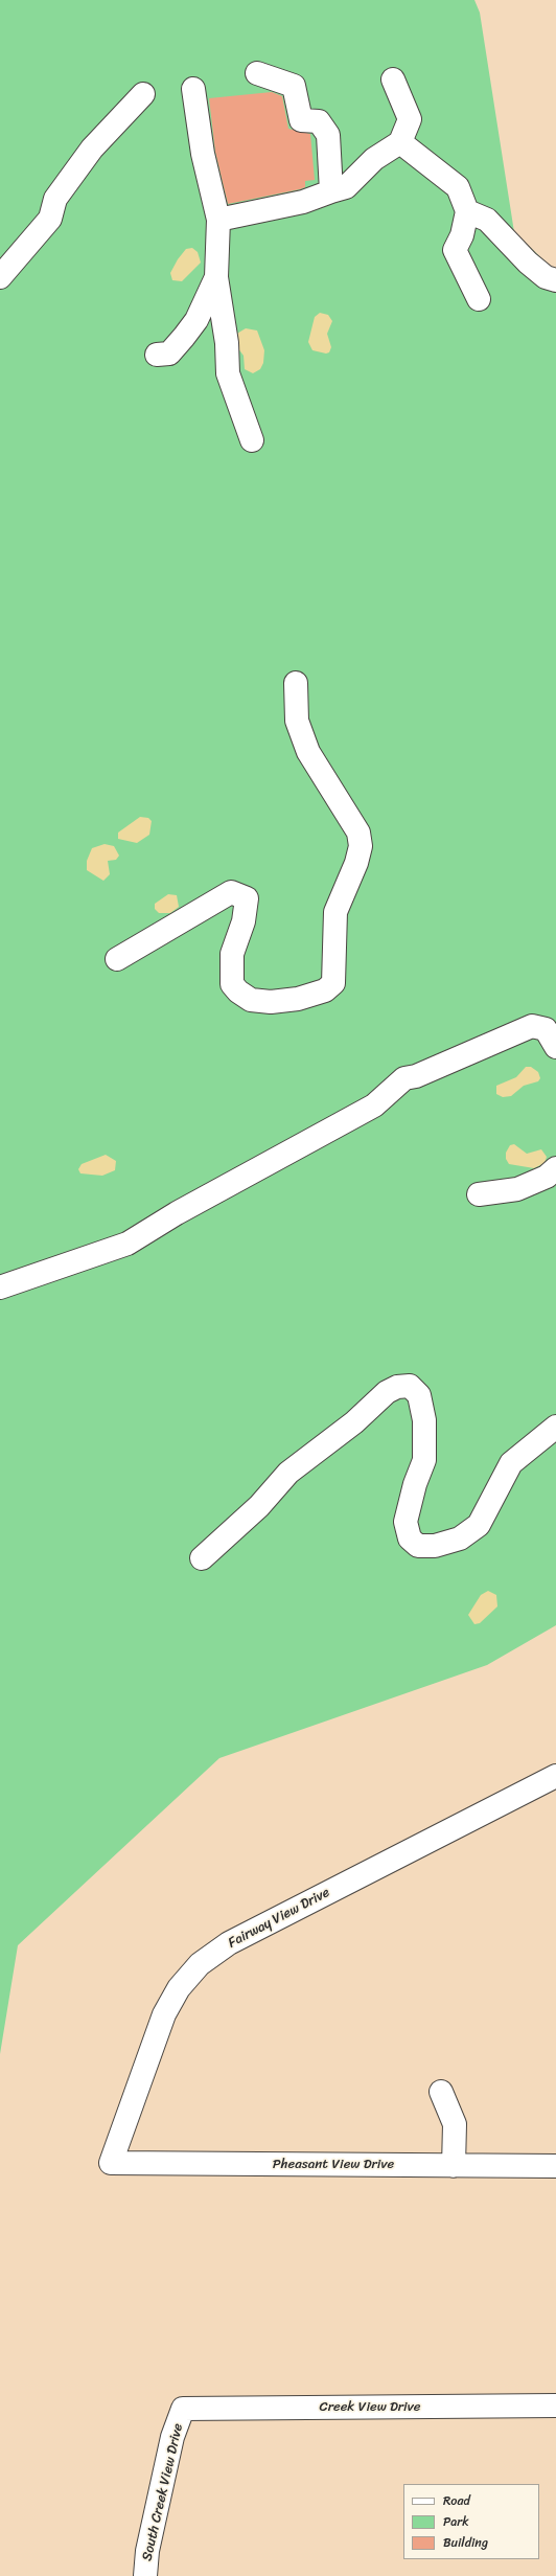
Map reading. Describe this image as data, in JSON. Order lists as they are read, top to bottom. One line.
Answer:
{"streets":{"street":["Fairway View Drive","Pheasant View Drive","Creek View Drive","South Creek View Drive"]},"crossings":[["Fairway View Drive","Pheasant View Drive"],["Creek View Drive","South Creek View Drive"]],"legend":["Road","Park","Building"]}
